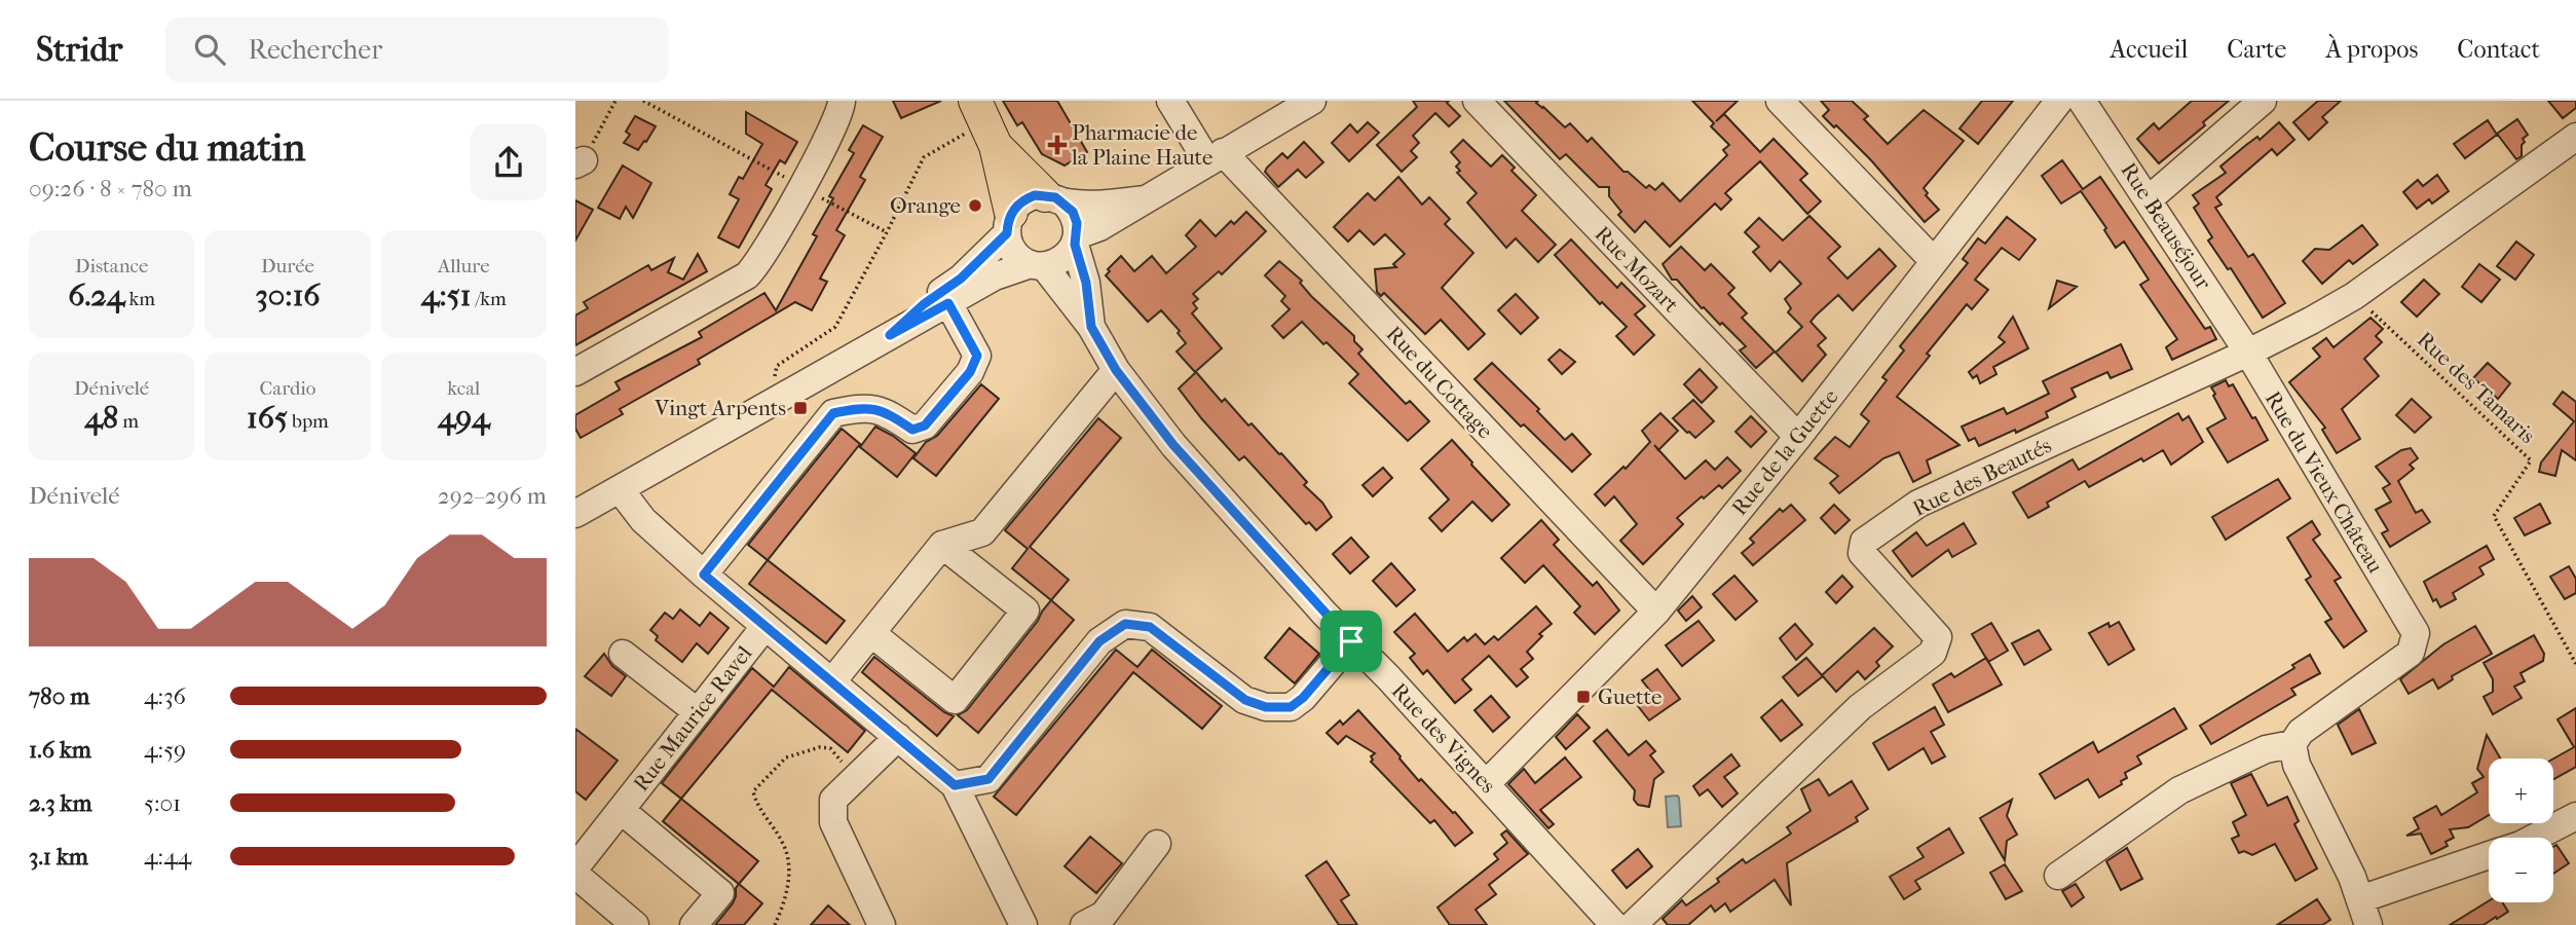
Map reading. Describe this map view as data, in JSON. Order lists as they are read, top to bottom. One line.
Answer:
{"streets":{"street":["Rue Beauséjour","Rue Mozart","Rue du Cottage","Rue de la Guette","Rue des Beautés","Rue du Vieux Château","Rue Maurice Ravel","Rue des Vignes"],"path":["Rue des Tamaris"]},"crossings":[["Rue Beauséjour","Rue des Beautés"],["Rue Beauséjour","Rue du Vieux Château"],["Rue Mozart","Rue de la Guette"],["Rue du Cottage","Rue de la Guette"],["Rue de la Guette","Rue des Vignes"],["Rue des Beautés","Rue du Vieux Château"]],"places":{"health":["Pharmacie de la Plaine Haute"],"other":["Orange"],"transit":["Vingt Arpents","Guette"]},"page":{"header":"Stridr","search":"Rechercher","nav":["Accueil","Carte","À propos","Contact"],"heading":["Course du matin","09:26 · 8 × 780 m"],"stats":[["Distance","6.24 km"],["Durée","30:16"],["Allure","4:51 /km"],["Dénivelé","48 m"],["Cardio","165 bpm"],["kcal","494"]],"chart":["Dénivelé","292–296 m"],"list":[{"name":"780 m","note":"4:36"},{"name":"1.6 km","note":"4:59"},{"name":"2.3 km","note":"5:01"},{"name":"3.1 km","note":"4:44"}],"map_buttons":["+","−"]}}
